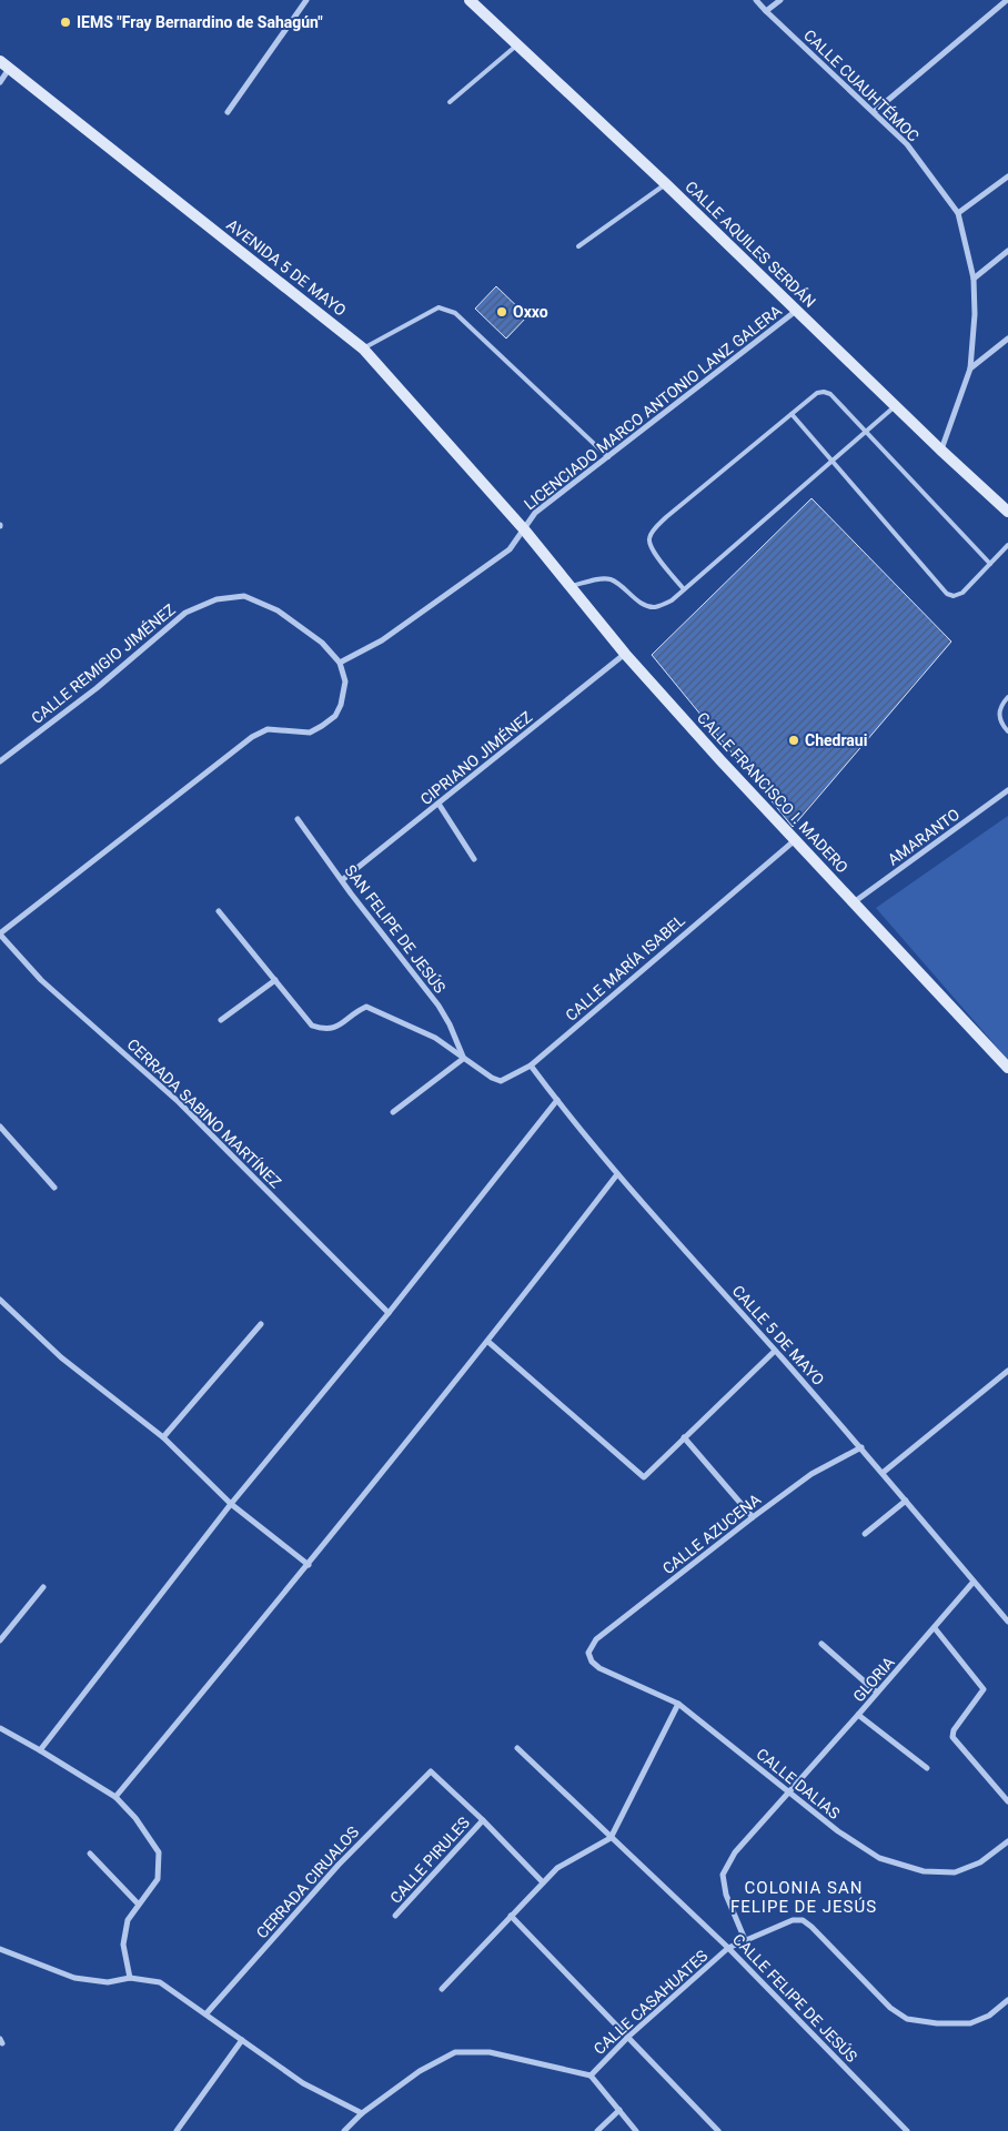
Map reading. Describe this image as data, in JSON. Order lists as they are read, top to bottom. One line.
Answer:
{"streets":{"main road":["CALLE AQUILES SERDÁN","AVENIDA 5 DE MAYO","CALLE FRANCISCO I. MADERO"],"street":["CALLE CUAUHTÉMOC","LICENCIADO MARCO ANTONIO LANZ GALERA","CALLE REMIGIO JIMÉNEZ","CIPRIANO JIMÉNEZ","AMARANTO","SAN FELIPE DE JESÚS","CALLE MARÍA ISABEL","CERRADA SABINO MARTÍNEZ","CALLE 5 DE MAYO","CALLE AZUCENA","GLORIA","CALLE DALIAS","CALLE PIRULES","CERRADA CIRUALOS","CALLE FELIPE DE JESÚS","CALLE CASAHUATES"]},"crossings":[["CALLE CUAUHTÉMOC","CALLE AQUILES SERDÁN"],["CALLE AQUILES SERDÁN","LICENCIADO MARCO ANTONIO LANZ GALERA"],["AVENIDA 5 DE MAYO","LICENCIADO MARCO ANTONIO LANZ GALERA"],["AVENIDA 5 DE MAYO","CALLE FRANCISCO I. MADERO"],["LICENCIADO MARCO ANTONIO LANZ GALERA","CALLE REMIGIO JIMÉNEZ"],["LICENCIADO MARCO ANTONIO LANZ GALERA","CALLE FRANCISCO I. MADERO"],["CIPRIANO JIMÉNEZ","CALLE FRANCISCO I. MADERO"],["CIPRIANO JIMÉNEZ","SAN FELIPE DE JESÚS"],["CALLE FRANCISCO I. MADERO","AMARANTO"],["CALLE FRANCISCO I. MADERO","CALLE MARÍA ISABEL"],["SAN FELIPE DE JESÚS","CALLE MARÍA ISABEL"],["CALLE MARÍA ISABEL","CALLE 5 DE MAYO"],["CALLE 5 DE MAYO","CALLE AZUCENA"],["CALLE 5 DE MAYO","GLORIA"],["CALLE AZUCENA","CALLE DALIAS"],["GLORIA","CALLE DALIAS"],["GLORIA","CALLE CASAHUATES"],["CALLE PIRULES","CERRADA CIRUALOS"],["CALLE FELIPE DE JESÚS","CALLE CASAHUATES"]],"districts":["COLONIA SAN FELIPE DE JESÚS"],"places":["IEMS \"Fray Bernardino de Sahagún\"","Oxxo","Chedraui"]}
